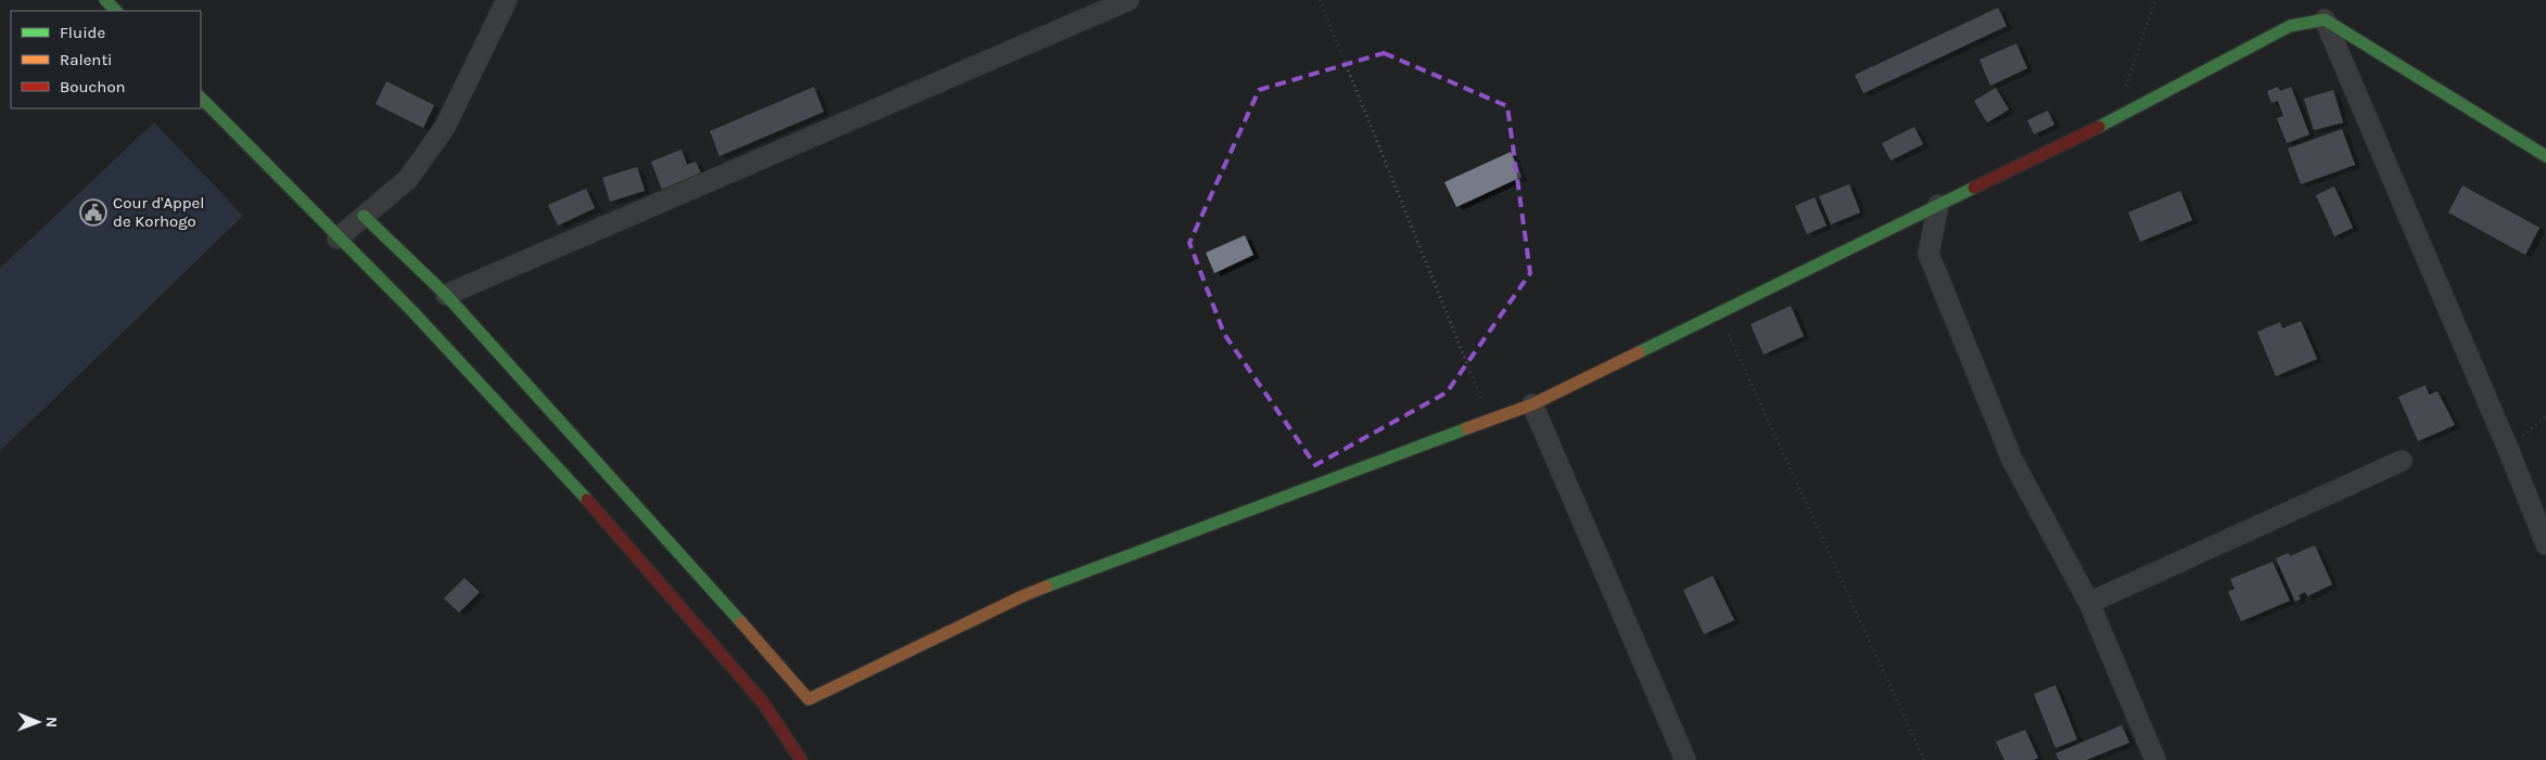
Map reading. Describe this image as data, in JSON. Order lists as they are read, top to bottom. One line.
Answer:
{"places":{"public building":["Cour d'Appel de Korhogo"]},"legend":["Fluide","Ralenti","Bouchon"],"north":"right"}
